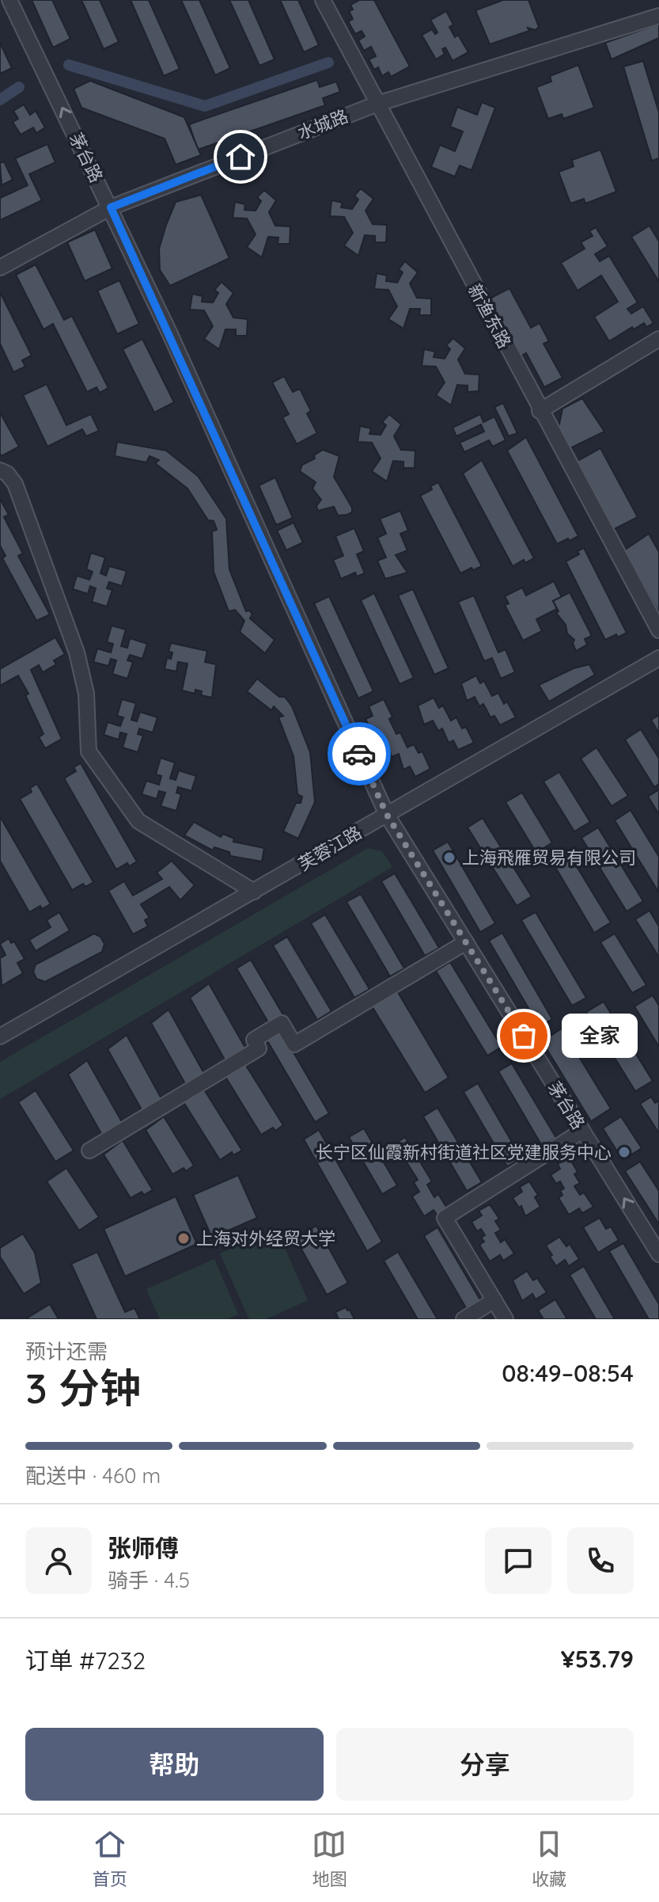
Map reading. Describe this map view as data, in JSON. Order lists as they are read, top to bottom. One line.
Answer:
{"streets":{"street":["水城路","茅台路","新渔东路","芙蓉江路"]},"crossings":[["水城路","茅台路"],["水城路","新渔东路"],["茅台路","芙蓉江路"]],"places":["上海飛雁贸易有限公司","全家","长宁区仙霞新村街道社区党建服务中心","上海对外经贸大学"],"page":{"bubble":"全家","heading":["3 分钟","预计还需","08:49–08:54"],"panel":["张师傅","骑手 · 4.5","订单 #7232","¥53.79"],"bar":"配送中 · 460 m","buttons":["帮助","分享"],"tabs":["首页","地图","收藏"]}}
